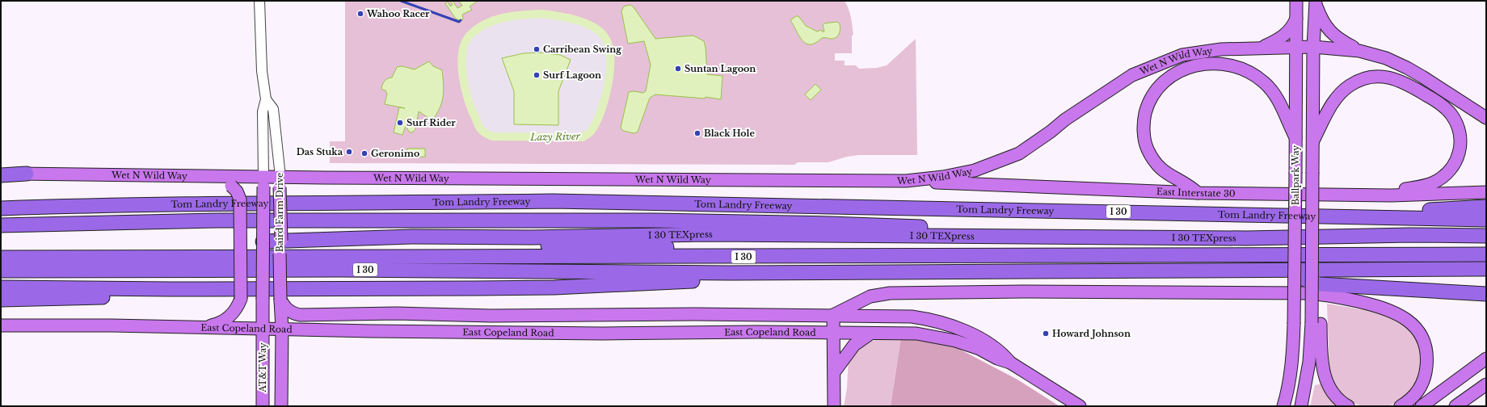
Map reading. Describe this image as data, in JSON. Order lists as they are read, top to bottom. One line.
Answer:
{"streets":{"highway":["Tom Landry Freeway","I 30","I 30 TEXpress"],"main road":["Wet N Wild Way","Ballpark Way","East Interstate 30","Baird Farm Drive","East Copeland Road","AT&T Way"]},"crossings":[["Wet N Wild Way","Ballpark Way"],["Wet N Wild Way","East Interstate 30"],["Wet N Wild Way","Baird Farm Drive"],["Baird Farm Drive","East Copeland Road"],["Baird Farm Drive","AT&T Way"],["East Copeland Road","AT&T Way"]],"water":["Lazy River"],"places":["Wahoo Racer","Carribean Swing","Suntan Lagoon","Surf Lagoon","Surf Rider","Black Hole","Das Stuka","Geronimo","Howard Johnson"]}
